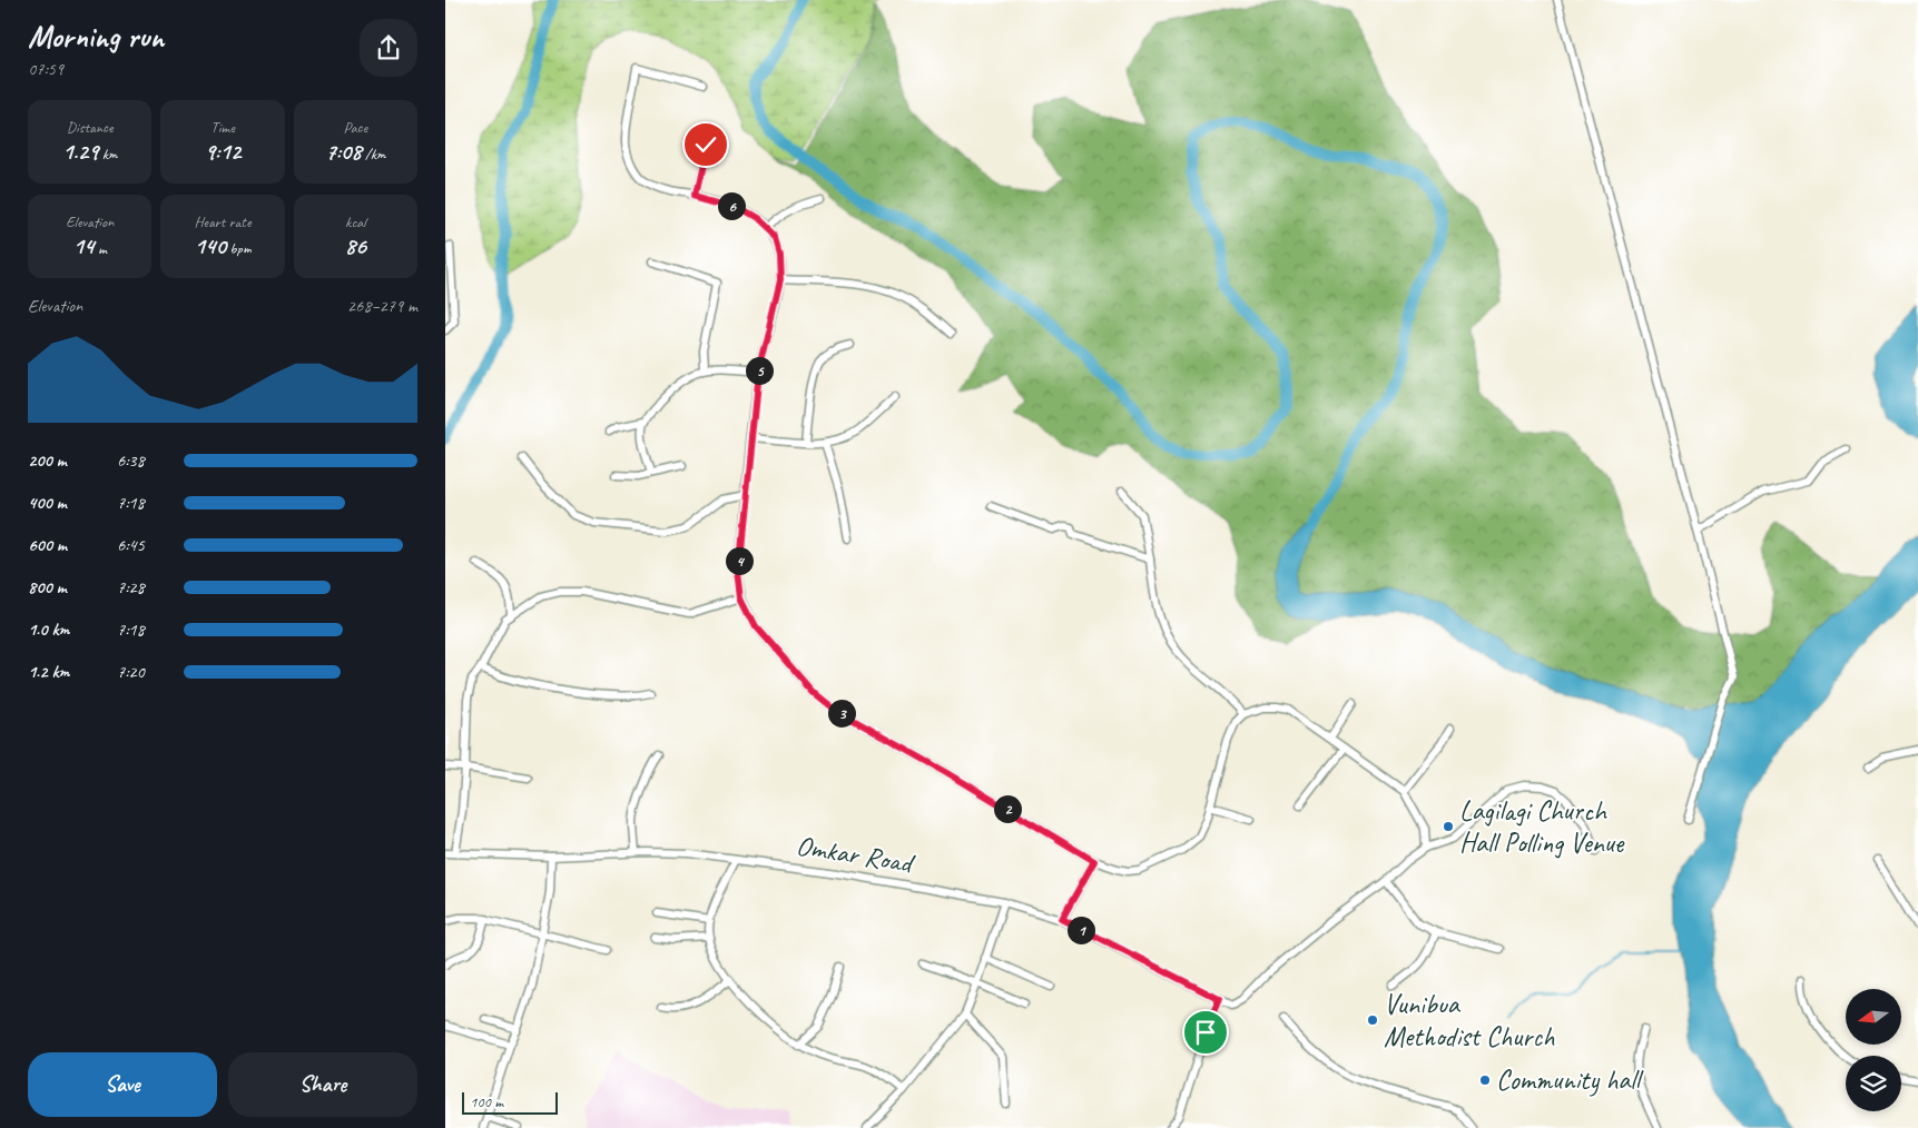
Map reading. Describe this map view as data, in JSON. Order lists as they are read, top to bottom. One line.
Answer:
{"streets":{"street":["Omkar Road"]},"places":["Lagilagi Church Hall Polling Venue","Vunibua Methodist Church","Community hall"],"scale_bar":"100 m","north":"left","page":{"heading":["Morning run","07:59"],"stats":[["Distance","1.29 km"],["Time","9:12"],["Pace","7:08 /km"],["Elevation","14 m"],["Heart rate","140 bpm"],["kcal","86"]],"pins":["6","5","4","3","2","1"],"chart":["Elevation","268–279 m"],"list":[{"name":"200 m","note":"6:38"},{"name":"400 m","note":"7:18"},{"name":"600 m","note":"6:45"},{"name":"800 m","note":"7:28"},{"name":"1.0 km","note":"7:18"},{"name":"1.2 km","note":"7:20"}],"buttons":["Save","Share"],"scale":"100 m"}}
